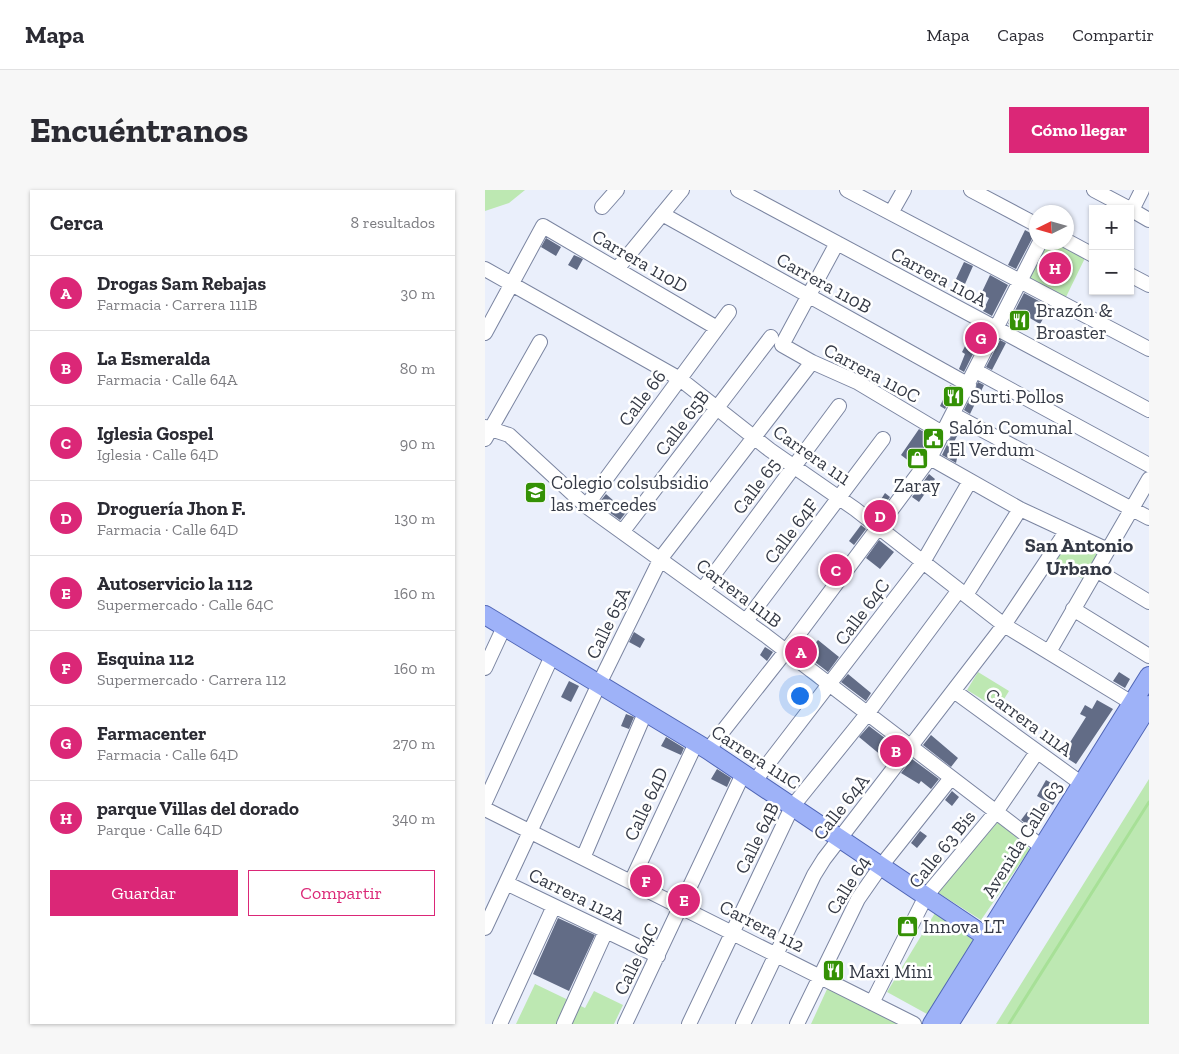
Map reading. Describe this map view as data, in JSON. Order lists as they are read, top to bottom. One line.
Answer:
{"streets":{"main road":["Carrera 111C","Avenida Calle 63"],"street":["Carrera 110D","Carrera 110A","Carrera 110B","Carrera 110C","Calle 66","Calle 65B","Carrera 111","Calle 65","Calle 64F","Carrera 111B","Calle 64C","Calle 65A","Carrera 111A","Calle 64D","Calle 64A","Calle 64B","Calle 63 Bis","Calle 64","Carrera 112A","Carrera 112"]},"crossings":[["Carrera 110D","Calle 66"],["Carrera 110D","Carrera 111"],["Carrera 110A","Calle 65B"],["Carrera 110A","Calle 64D"],["Carrera 110B","Calle 65B"],["Carrera 110B","Calle 64D"],["Carrera 110C","Calle 65B"],["Carrera 110C","Calle 65A"],["Carrera 110C","Calle 64D"],["Calle 66","Carrera 111"],["Calle 66","Carrera 111B"],["Calle 65B","Carrera 111"],["Calle 65B","Carrera 111B"],["Carrera 111","Calle 65"],["Carrera 111","Calle 64F"],["Carrera 111","Calle 64C"],["Carrera 111","Calle 65A"],["Carrera 111","Calle 64D"],["Carrera 111","Calle 64A"],["Carrera 111","Calle 64B"],["Carrera 111","Avenida Calle 63"],["Calle 65","Carrera 111B"],["Calle 64F","Carrera 111B"],["Carrera 111B","Calle 64C"],["Carrera 111B","Calle 65A"],["Carrera 111B","Calle 64D"],["Carrera 111B","Calle 64A"],["Carrera 111B","Calle 64B"],["Carrera 111B","Avenida Calle 63"],["Carrera 111B","Calle 63 Bis"],["Carrera 111B","Calle 64"],["Calle 64C","Carrera 111C"],["Calle 64C","Carrera 112A"],["Calle 64C","Carrera 112"],["Calle 65A","Carrera 111C"],["Calle 65A","Carrera 112A"],["Calle 65A","Carrera 112"],["Carrera 111A","Calle 64A"],["Carrera 111A","Avenida Calle 63"],["Carrera 111A","Calle 63 Bis"],["Carrera 111C","Calle 64D"],["Carrera 111C","Calle 64A"],["Carrera 111C","Calle 64B"],["Carrera 111C","Avenida Calle 63"],["Carrera 111C","Calle 63 Bis"],["Carrera 111C","Calle 64"],["Calle 64D","Carrera 112"],["Calle 64A","Carrera 112"],["Calle 64B","Carrera 112"],["Calle 63 Bis","Carrera 112"],["Calle 64","Carrera 112"]],"districts":["San Antonio Urbano"],"places":{"restaurant":["Brazón & Broaster","Surti Pollos","Maxi Mini"],"public building":["Salón Comunal El Verdum"],"shop":["Zaray","Innova LT"],"school or university":["Colegio colsubsidio las mercedes"]},"north":"left","page":{"header":"Mapa","nav":["Mapa","Capas","Compartir"],"buttons":["Cómo llegar",["Guardar","Compartir"]],"title":"Encuéntranos","heading":["Cerca","8 resultados"],"map_buttons":["+","−"],"pins":["H","G","D","C","A","B","F","E"],"list":[{"mark":"A","name":"Drogas Sam Rebajas","note":"Farmacia · Carrera 111B","value":"30 m"},{"mark":"B","name":"La Esmeralda","note":"Farmacia · Calle 64A","value":"80 m"},{"mark":"C","name":"Iglesia Gospel","note":"Iglesia · Calle 64D","value":"90 m"},{"mark":"D","name":"Droguería Jhon F.","note":"Farmacia · Calle 64D","value":"130 m"},{"mark":"E","name":"Autoservicio la 112","note":"Supermercado · Calle 64C","value":"160 m"},{"mark":"F","name":"Esquina 112","note":"Supermercado · Carrera 112","value":"160 m"},{"mark":"G","name":"Farmacenter","note":"Farmacia · Calle 64D","value":"270 m"},{"mark":"H","name":"parque Villas del dorado","note":"Parque · Calle 64D","value":"340 m"}]}}
